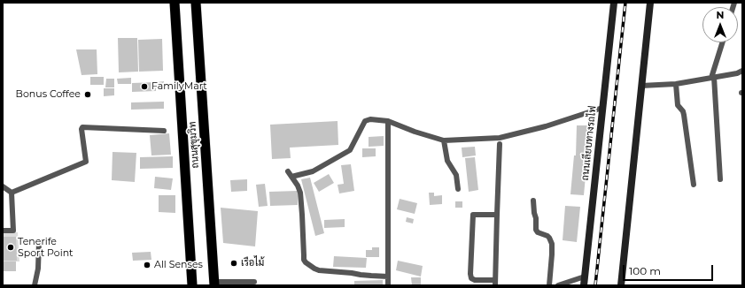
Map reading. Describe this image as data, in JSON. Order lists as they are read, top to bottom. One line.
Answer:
{"streets":{"highway":["ถนนสุขุมวิท"],"street":["ถนนเลียบทางรถไฟ"]},"places":["FamilyMart","Bonus Coffee","Tenerife Sport Point","เรือไม้","All Senses"],"scale_bar":"100 m","north":"top"}
